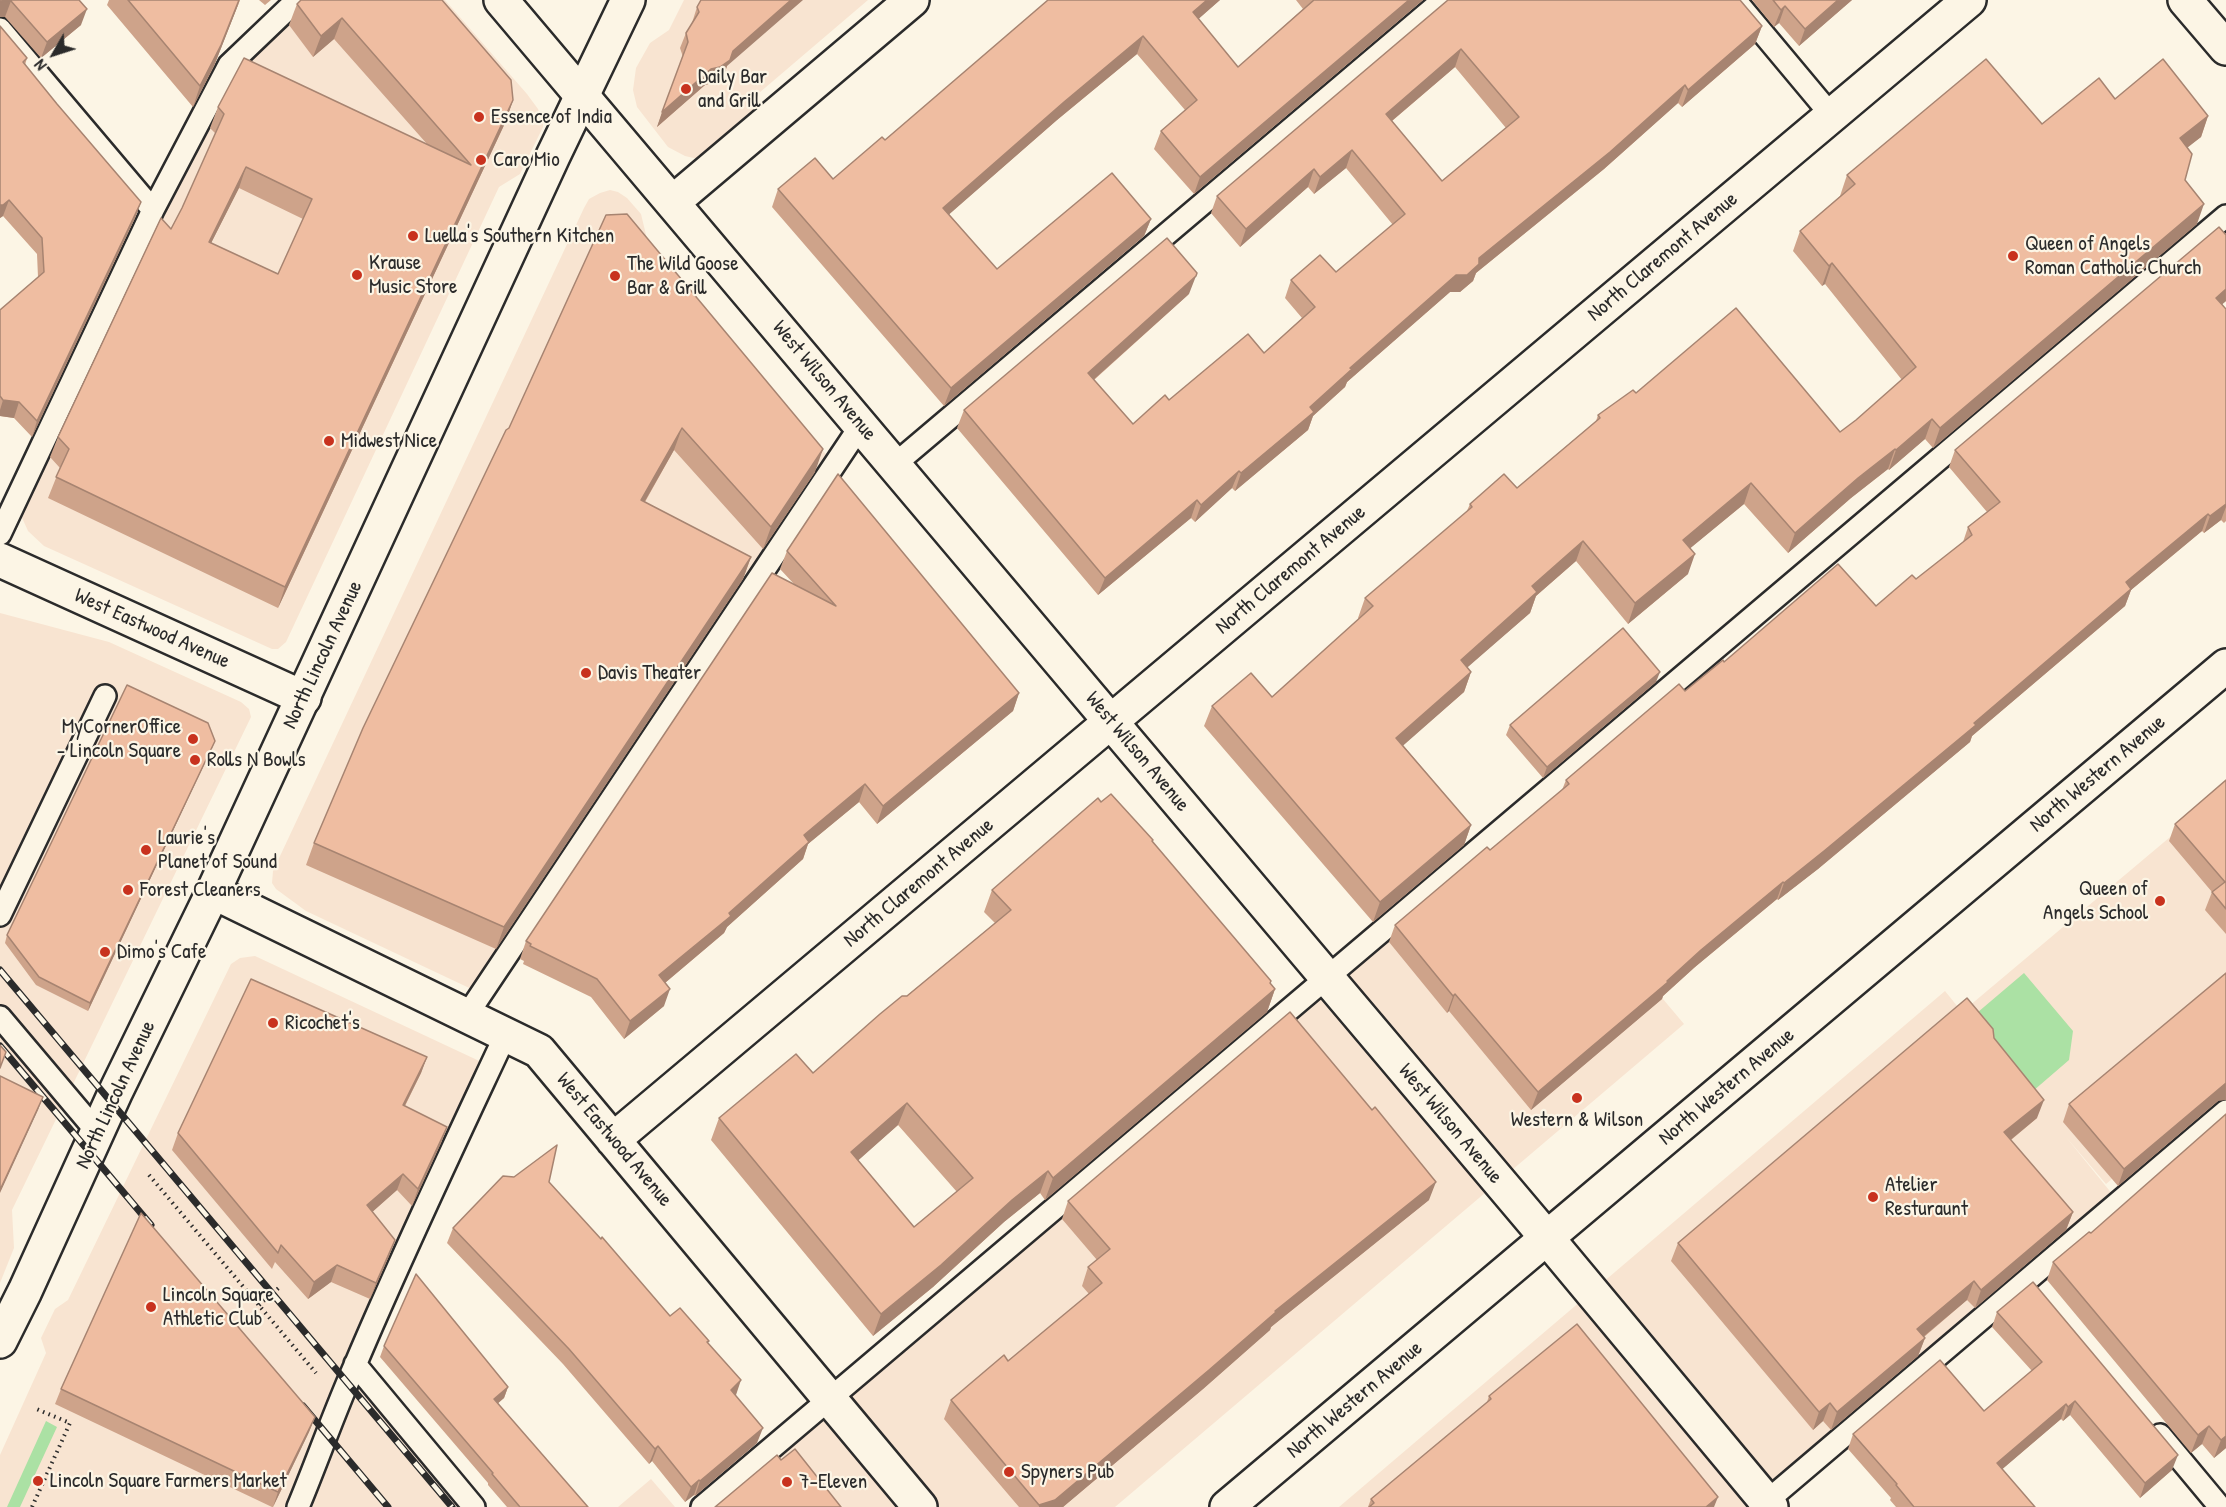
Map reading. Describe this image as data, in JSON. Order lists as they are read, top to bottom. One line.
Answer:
{"streets":{"street":["North Claremont Avenue","West Wilson Avenue","West Eastwood Avenue","North Lincoln Avenue","North Western Avenue"]},"crossings":[["North Claremont Avenue","West Wilson Avenue"],["North Claremont Avenue","West Eastwood Avenue"],["West Wilson Avenue","North Lincoln Avenue"],["West Wilson Avenue","North Western Avenue"],["West Eastwood Avenue","North Lincoln Avenue"]],"places":["Daily Bar and Grill","Essence of India","Caro Mio","Luella's Southern Kitchen","Queen of Angels Roman Catholic Church","Krause Music Store","The Wild Goose Bar & Grill","Midwest Nice","Davis Theater","MyCornerOffice - Lincoln Square","Rolls N Bowls","Laurie's Planet of Sound","Forest Cleaners","Queen of Angels School","Dimo's Cafe","Ricochet's","Western & Wilson","Atelier Resturaunt","Lincoln Square Athletic Club","Spyners Pub","Lincoln Square Farmers Market","7-Eleven"],"north":"bottom left"}
